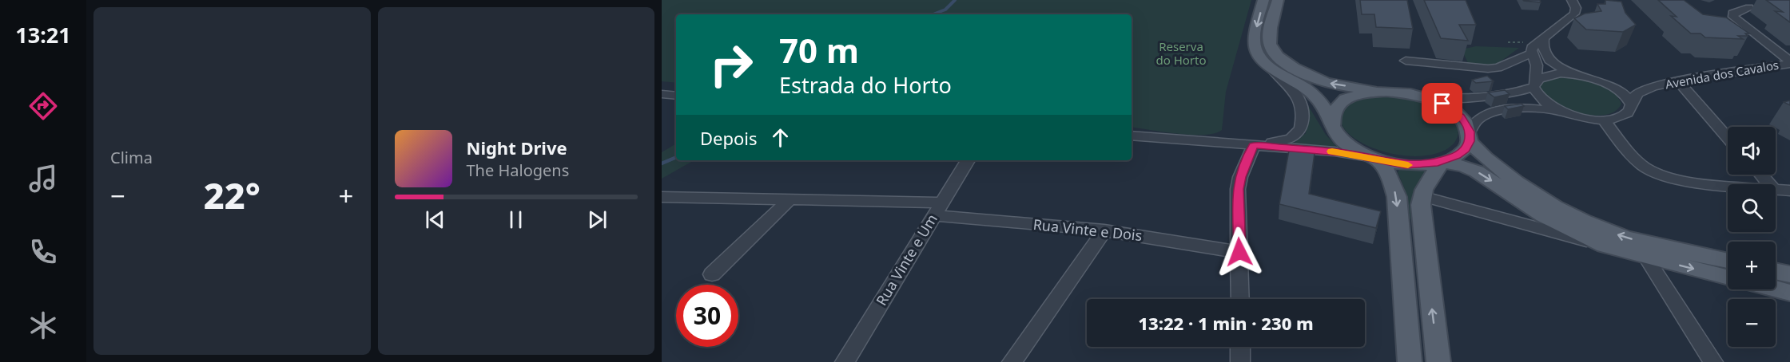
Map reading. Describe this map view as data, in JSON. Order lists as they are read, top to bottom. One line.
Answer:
{"streets":{"street":["Avenida dos Cavalos","Rua Vinte e Dois","Rua Vinte e Um"]},"crossings":[["Rua Vinte e Dois","Rua Vinte e Um"]],"parks":["Reserva do Horto"],"page":{"tabs":"13:21","tile":"Clima","turn":["70 m","Estrada do Horto"],"then":"Depois","map_buttons":["+","−"],"song":["Night Drive","The Halogens"],"heat":["−","22°","+"],"limit":"30","trip":"13:22 · 1 min · 230 m"}}
